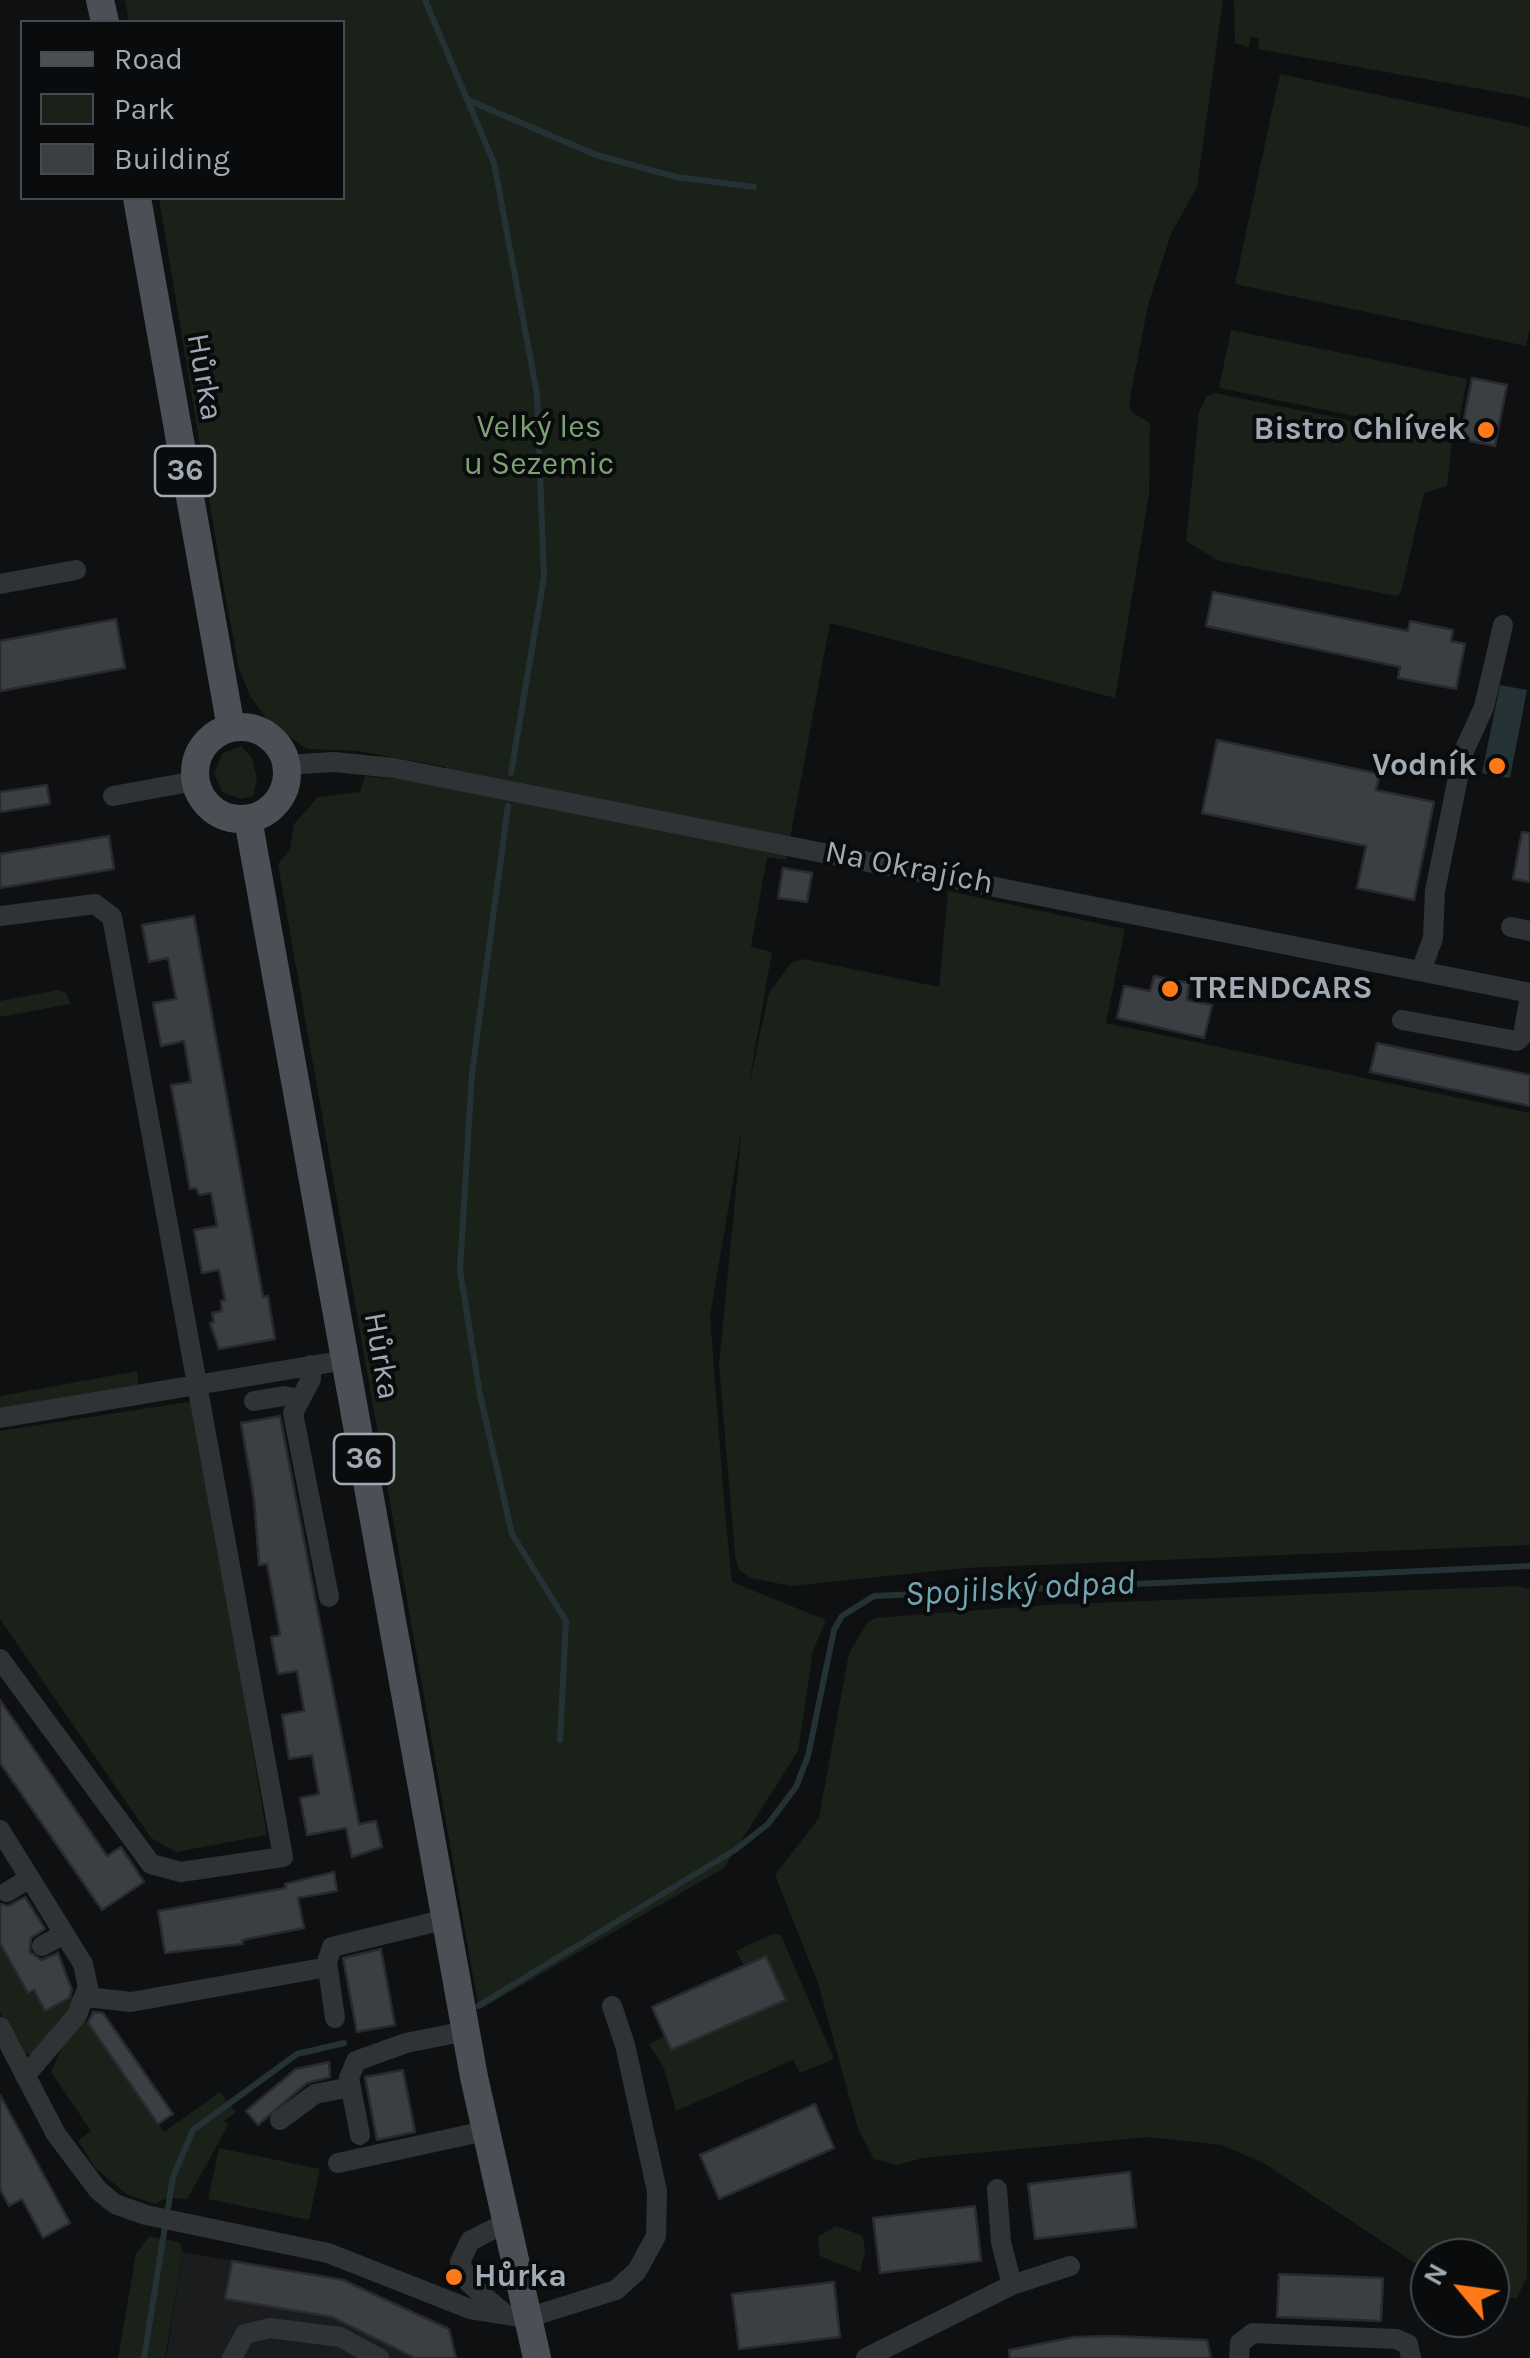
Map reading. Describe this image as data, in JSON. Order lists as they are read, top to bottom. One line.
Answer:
{"streets":{"main road":["Hůrka","36"],"street":["Na Okrajích"]},"crossings":[["Hůrka","Na Okrajích"]],"water":["Spojilský odpad"],"parks":["Velký les u Sezemic"],"places":["Bistro Chlívek","Vodník","TRENDCARS","Hůrka"],"legend":["Road","Park","Building"],"north":"top left"}
